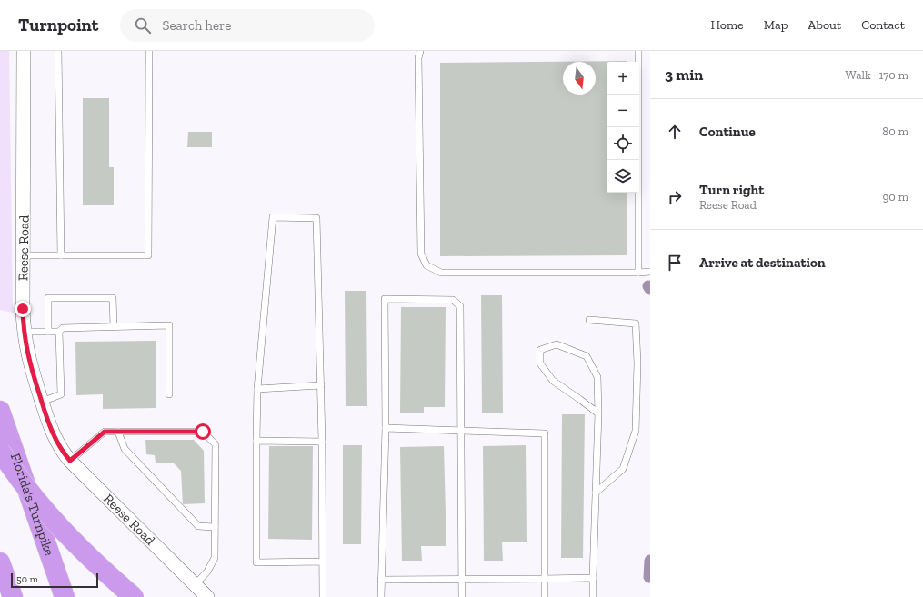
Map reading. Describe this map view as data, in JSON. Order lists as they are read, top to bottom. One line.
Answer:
{"streets":{"highway":["Florida's Turnpike"],"street":["Reese Road"]},"scale_bar":"50 m","north":"bottom","page":{"header":"Turnpoint","search":"Search here","nav":["Home","Map","About","Contact"],"heading":["3 min","Walk · 170 m"],"map_buttons":["+","−"],"list":[["Continue","80 m"],["Turn right","Reese Road","90 m"],"Arrive at destination"],"scale":"50 m"}}
